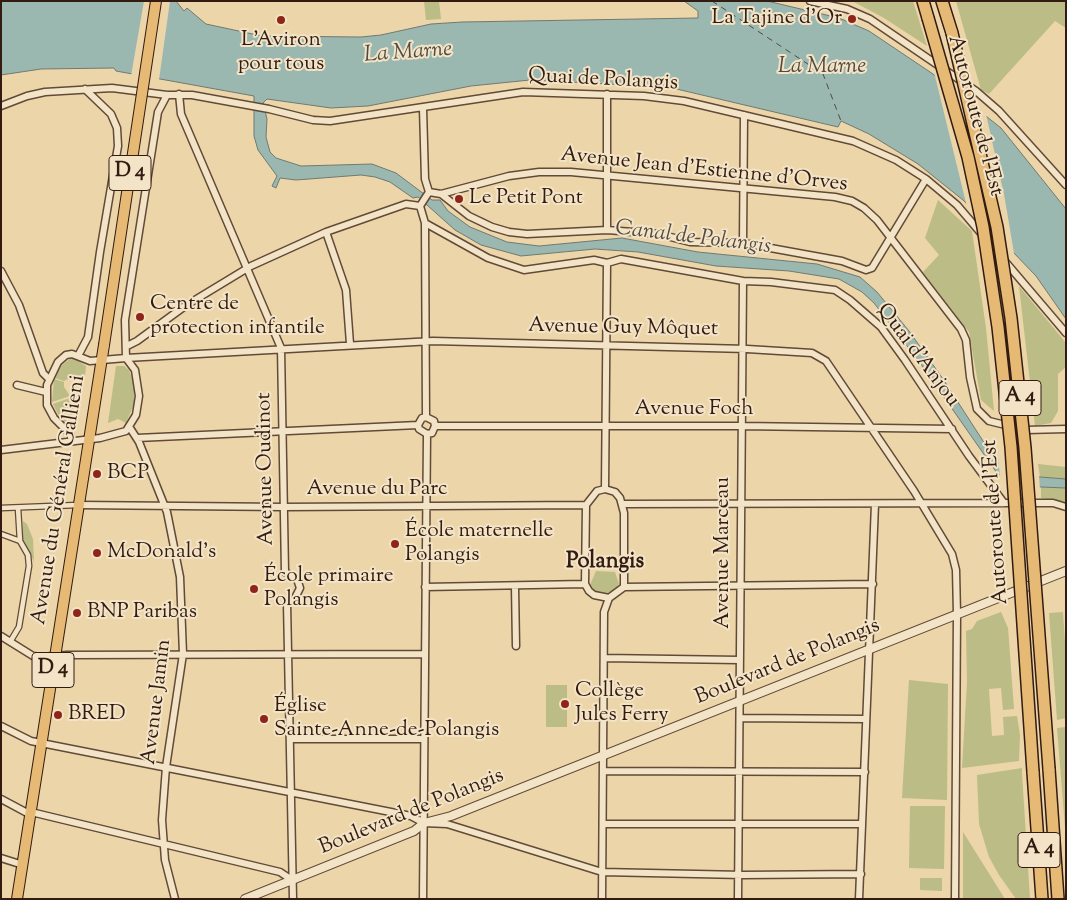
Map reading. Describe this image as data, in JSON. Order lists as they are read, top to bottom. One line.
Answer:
{"streets":{"highway":["Autoroute de l’Est","A 4"],"main road":["D 4","Avenue du Général Gallieni"],"street":["Quai de Polangis","Avenue Jean d'Estienne d'Orves","Avenue Guy Môquet","Quai d'Anjou","Avenue Foch","Avenue Oudinot","Avenue du Parc","Avenue Marceau","Boulevard de Polangis","Avenue Jamin"]},"crossings":[["Quai de Polangis","Avenue Oudinot"],["Avenue Guy Môquet","Avenue Foch"],["Avenue Guy Môquet","Avenue Oudinot"],["Avenue Guy Môquet","Avenue du Général Gallieni"],["Avenue Guy Môquet","Avenue Marceau"],["Avenue Guy Môquet","Boulevard de Polangis"],["Quai d'Anjou","Avenue Foch"],["Quai d'Anjou","Avenue Marceau"],["Avenue Foch","Avenue Marceau"],["Avenue Oudinot","Avenue du Parc"],["Avenue Oudinot","Boulevard de Polangis"],["Avenue du Parc","Avenue du Général Gallieni"],["Avenue du Parc","Avenue Jamin"],["Avenue Marceau","Boulevard de Polangis"]],"districts":["Polangis"],"water":["La Marne","Canal de Polangis"],"places":["La Tajine d'Or","L'Aviron pour tous","Le Petit Pont","Centre de protection infantile","BCP","École maternelle Polangis","McDonald's","École primaire Polangis","BNP Paribas","Collège Jules Ferry","BRED","Église Sainte-Anne-de-Polangis"]}
